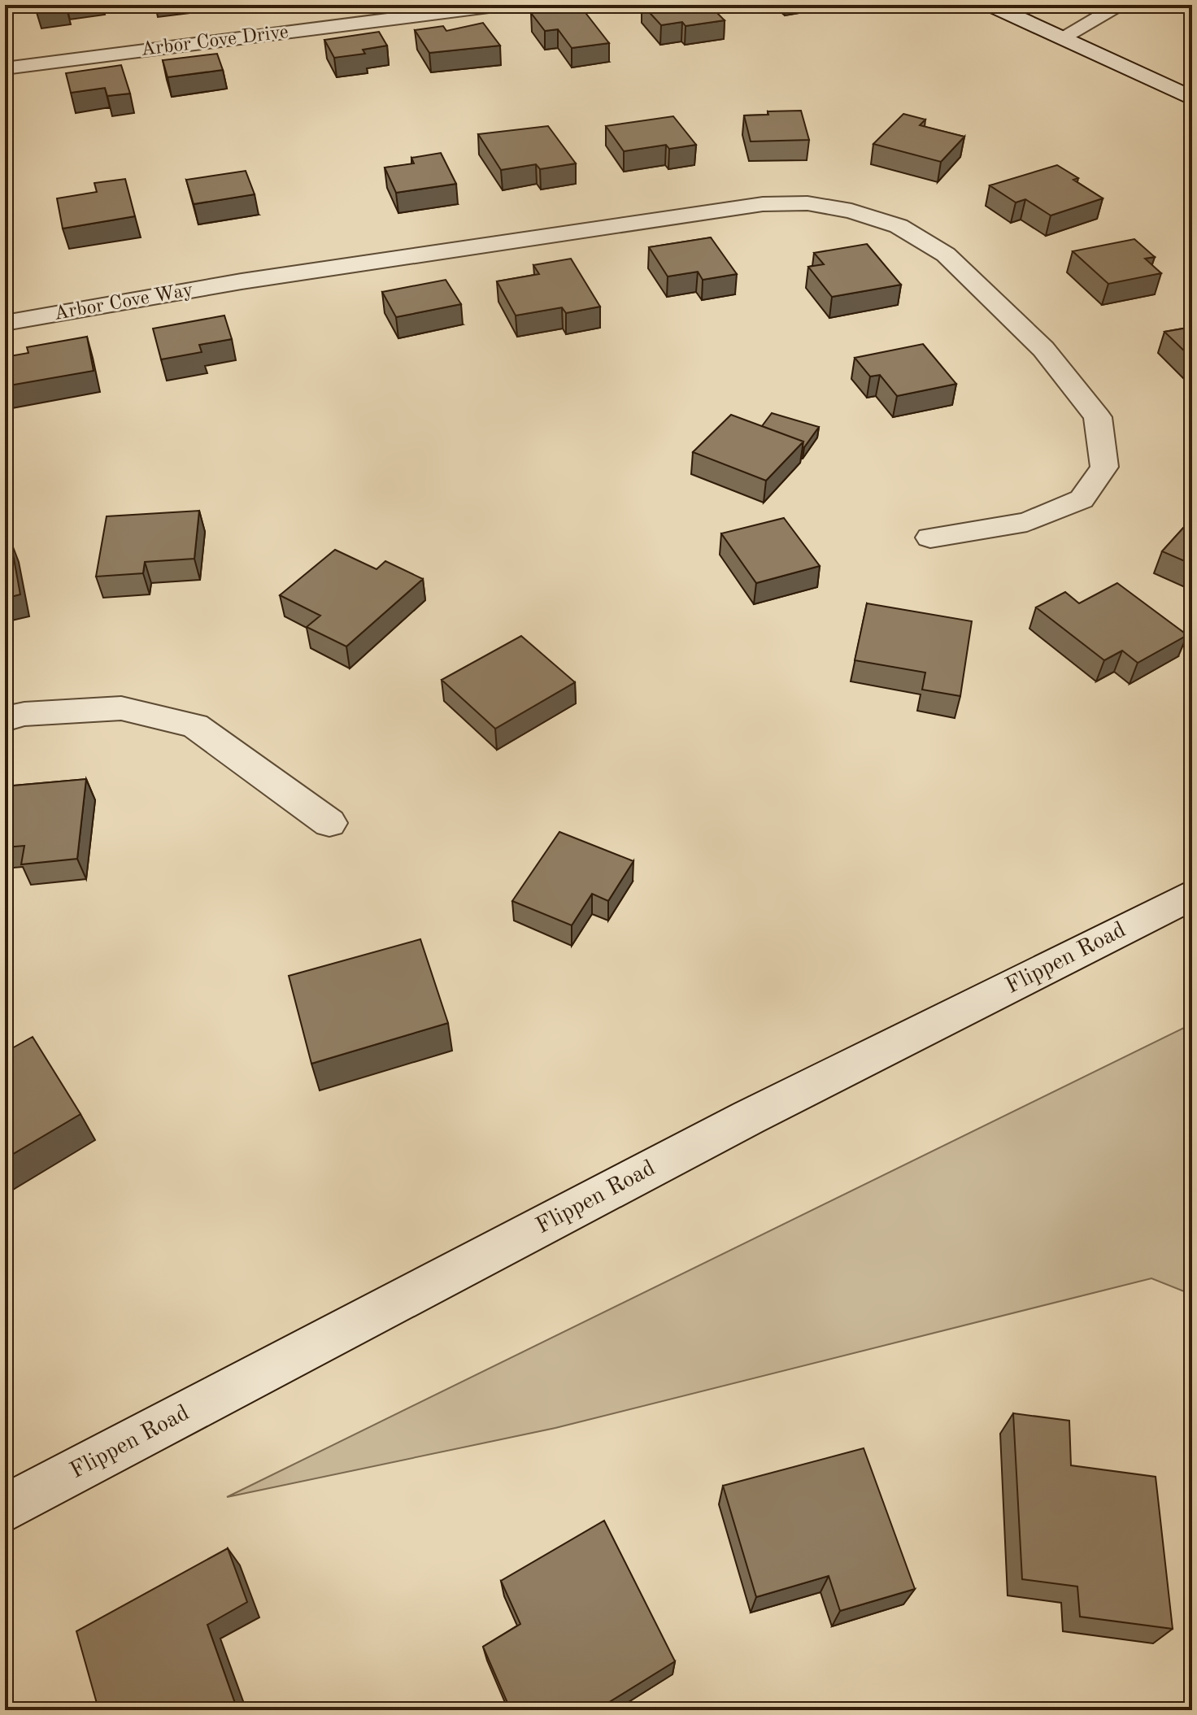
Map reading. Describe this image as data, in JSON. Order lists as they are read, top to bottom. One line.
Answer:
{"streets":{"street":["Arbor Cove Drive","Arbor Cove Way","Flippen Road"]}}
